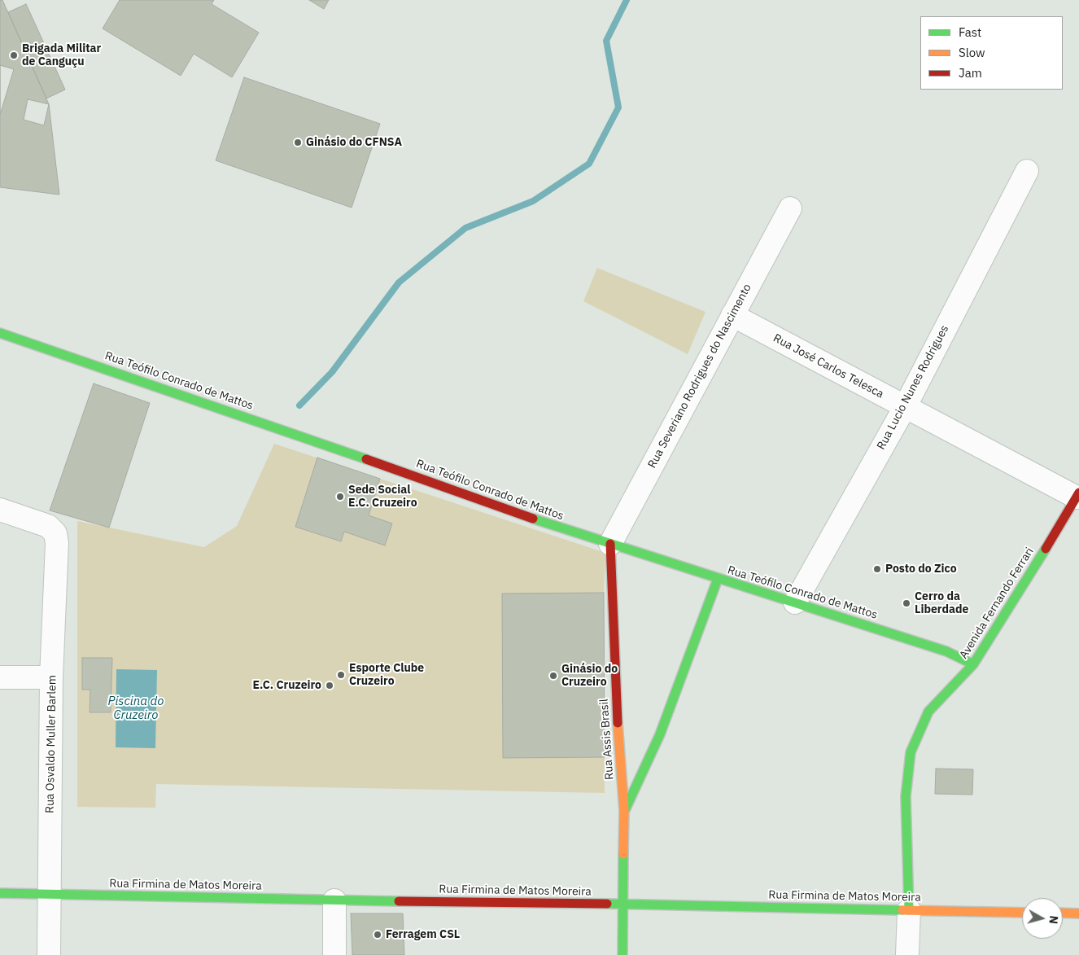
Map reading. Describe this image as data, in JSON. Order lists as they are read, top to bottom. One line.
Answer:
{"streets":{"street":["Rua José Carlos Telesca","Rua Severiano Rodrigues do Nascimento","Rua Teófilo Conrado de Mattos","Rua Lucio Nunes Rodrigues","Avenida Fernando Ferrari","Rua Assis Brasil","Rua Osvaldo Muller Barlem","Rua Firmina de Matos Moreira"]},"crossings":[["Rua José Carlos Telesca","Rua Severiano Rodrigues do Nascimento"],["Rua José Carlos Telesca","Rua Lucio Nunes Rodrigues"],["Rua José Carlos Telesca","Avenida Fernando Ferrari"],["Rua Severiano Rodrigues do Nascimento","Rua Teófilo Conrado de Mattos"],["Rua Severiano Rodrigues do Nascimento","Rua Assis Brasil"],["Rua Teófilo Conrado de Mattos","Rua Lucio Nunes Rodrigues"],["Rua Teófilo Conrado de Mattos","Avenida Fernando Ferrari"],["Rua Teófilo Conrado de Mattos","Rua Assis Brasil"],["Avenida Fernando Ferrari","Rua Firmina de Matos Moreira"],["Rua Assis Brasil","Rua Firmina de Matos Moreira"],["Rua Osvaldo Muller Barlem","Rua Firmina de Matos Moreira"]],"water":["Piscina do Cruzeiro"],"places":["Brigada Militar de Canguçu","Ginásio do CFNSA","Sede Social E.C. Cruzeiro","Posto do Zico","Cerro da Liberdade","Esporte Clube Cruzeiro","Ginásio do Cruzeiro","E.C. Cruzeiro","Ferragem CSL"],"legend":["Fast","Slow","Jam"],"north":"right"}
